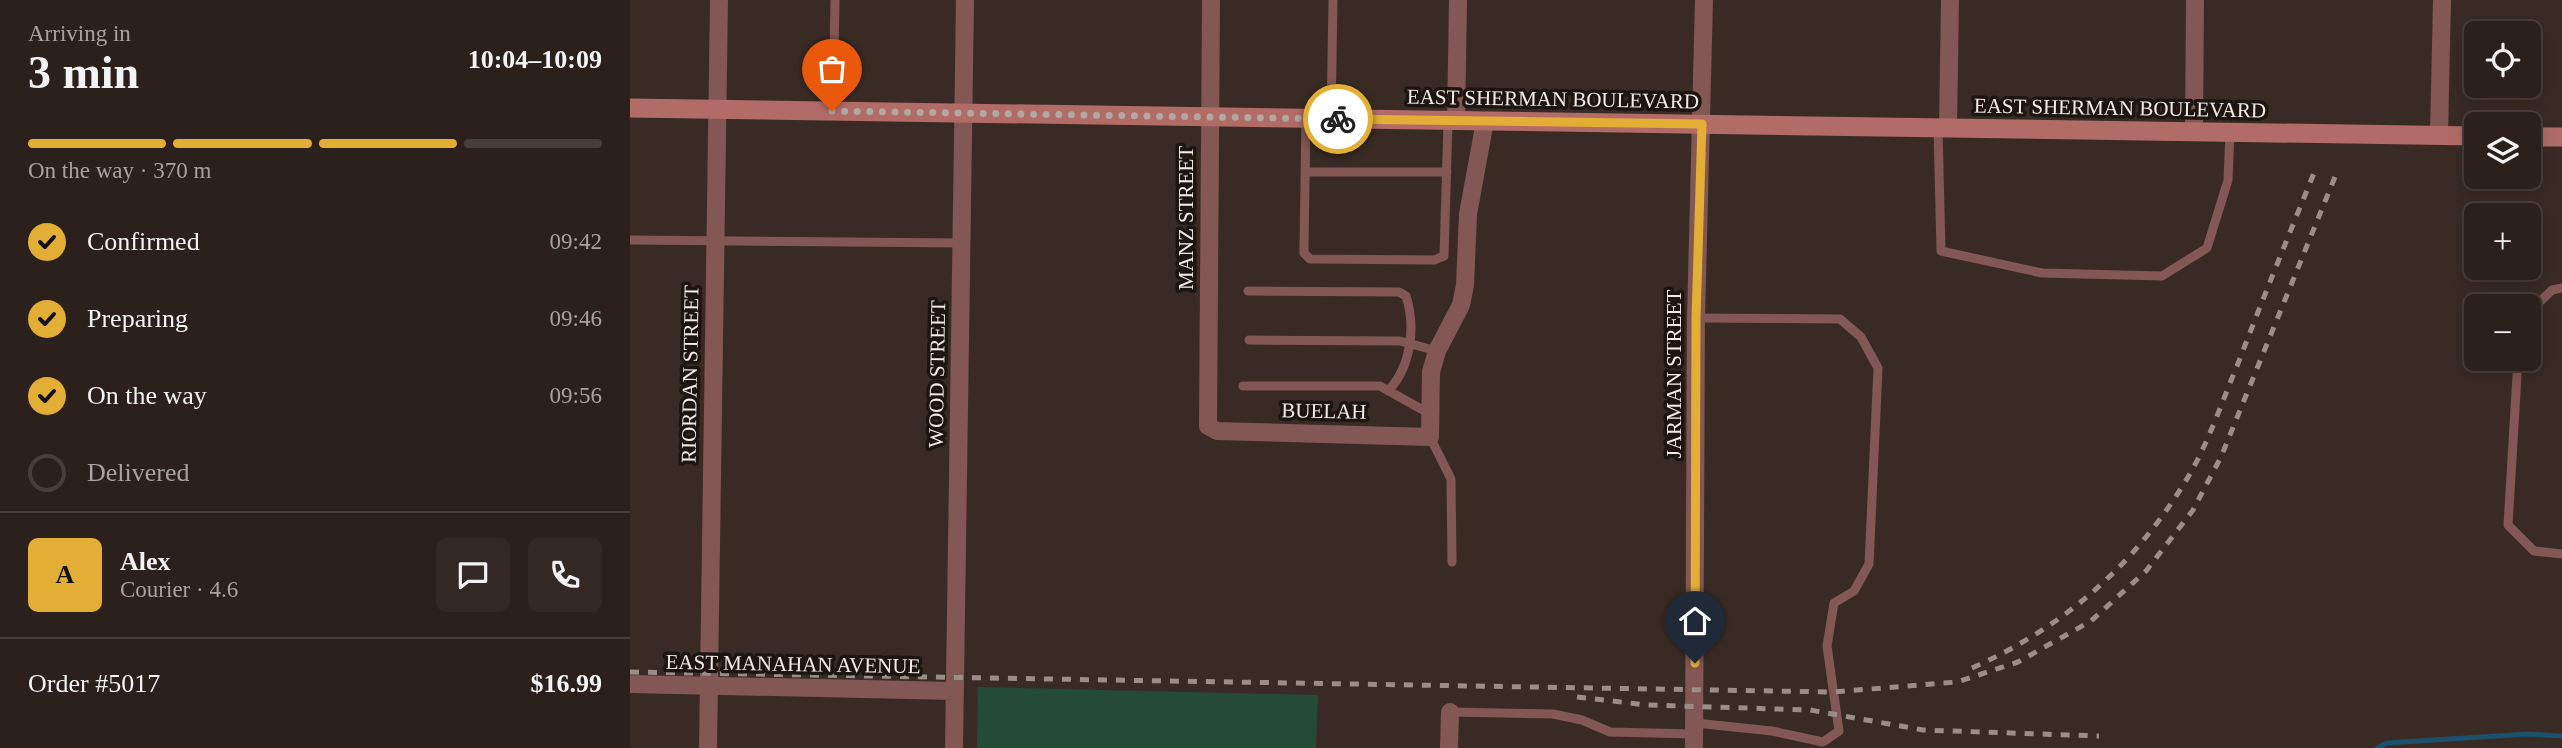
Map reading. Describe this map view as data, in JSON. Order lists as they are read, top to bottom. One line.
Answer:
{"streets":{"main road":["EAST SHERMAN BOULEVARD"],"street":["MANZ STREET","RIORDAN STREET","WOOD STREET","JARMAN STREET","BUELAH","EAST MANAHAN AVENUE"]},"crossings":[["EAST SHERMAN BOULEVARD","MANZ STREET"],["EAST SHERMAN BOULEVARD","RIORDAN STREET"],["EAST SHERMAN BOULEVARD","WOOD STREET"],["EAST SHERMAN BOULEVARD","JARMAN STREET"],["MANZ STREET","BUELAH"],["RIORDAN STREET","EAST MANAHAN AVENUE"],["WOOD STREET","EAST MANAHAN AVENUE"]],"page":{"heading":["3 min","Arriving in","10:04–10:09"],"panel":["Alex","Courier · 4.6","Order #5017","$16.99"],"map_buttons":["+","−"],"bar":"On the way · 370 m","list":[["Confirmed","09:42"],["Preparing","09:46"],["On the way","09:56"],"Delivered"],"round":"A"}}
